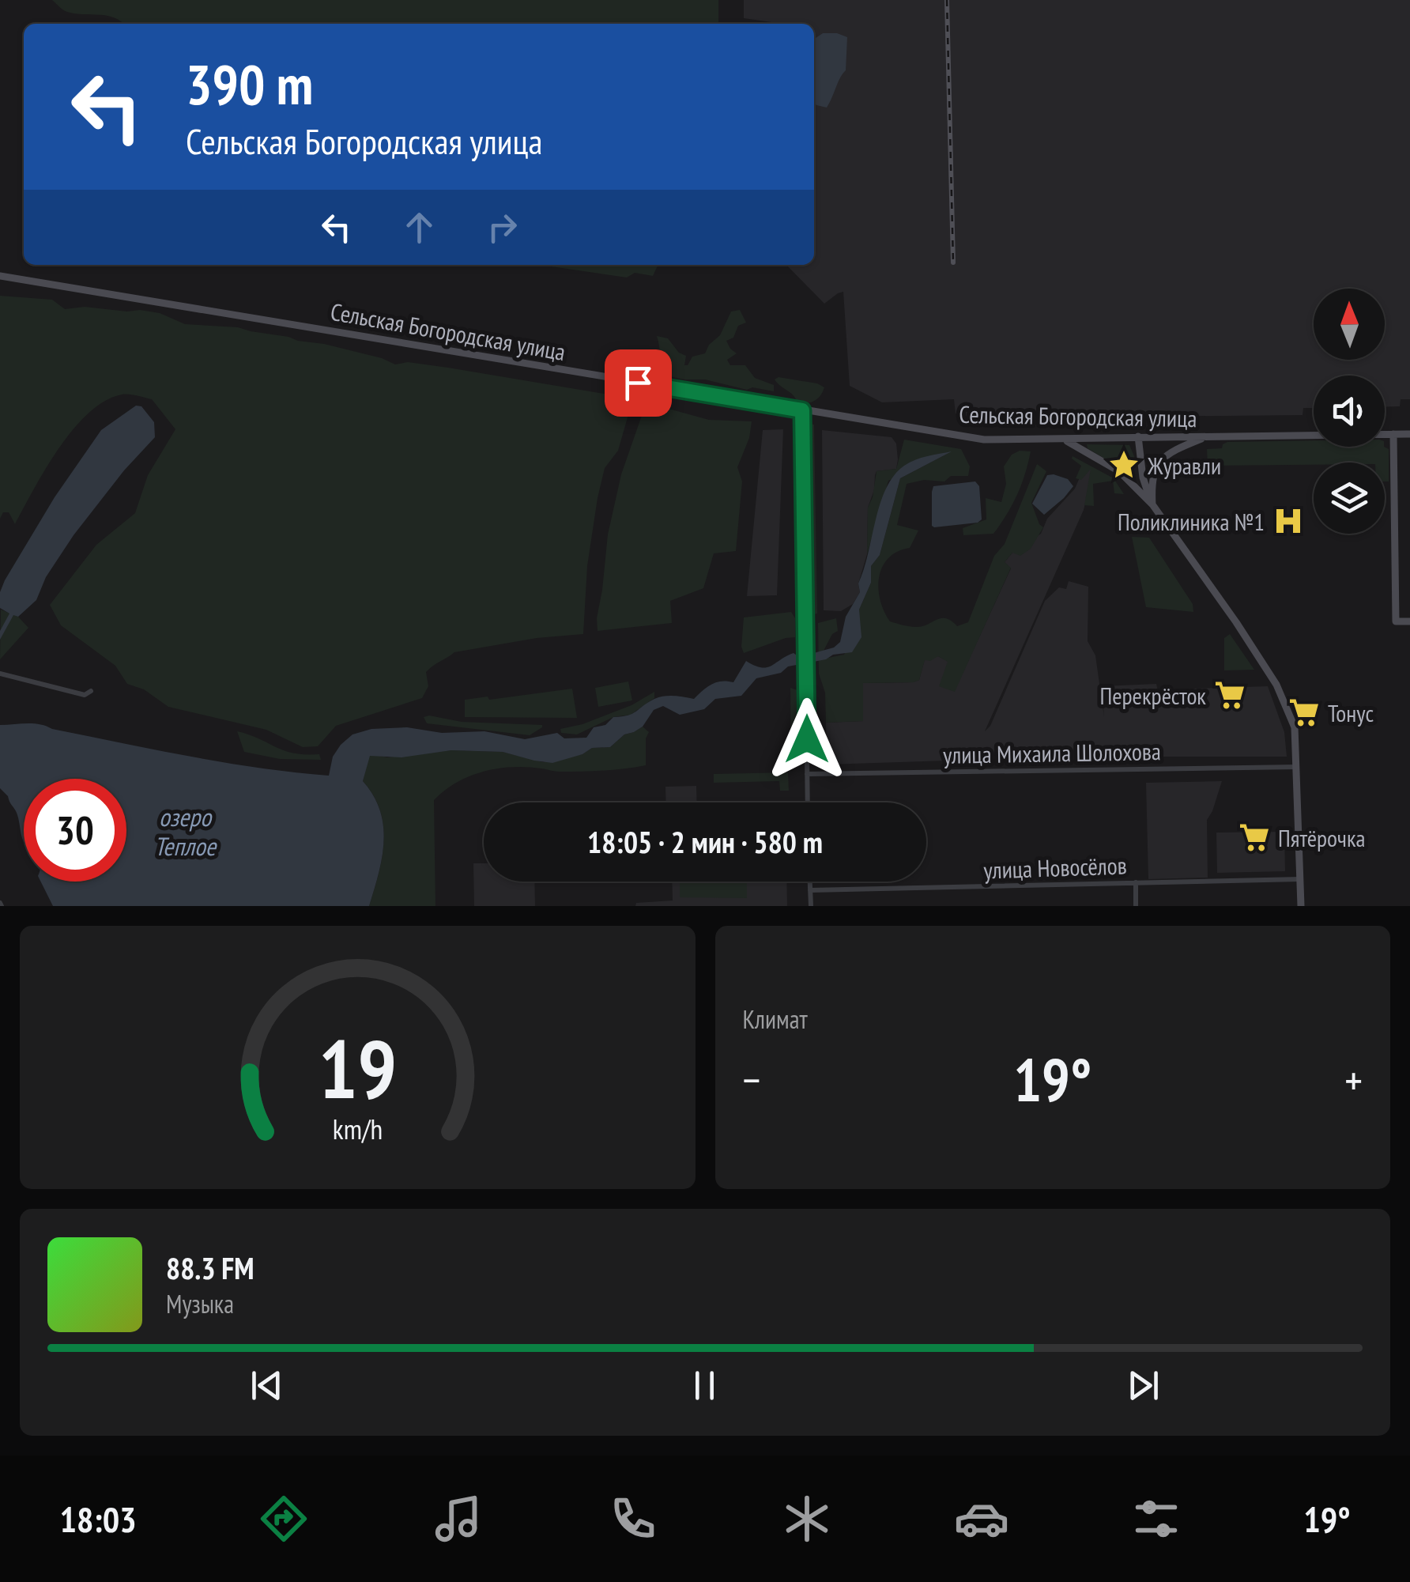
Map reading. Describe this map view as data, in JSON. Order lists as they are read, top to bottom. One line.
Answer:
{"streets":{"main road":["Сельская Богородская улица"],"street":["улица Михаила Шолохова","улица Новосёлов"]},"water":["озеро Теплое"],"places":{"place":["Журавли"],"hospital":["Поликлиника №1"],"supermarket":["Перекрёсток","Тонус","Пятёрочка"]},"north":"top","page":{"turn":["390 m","Сельская Богородская улица"],"limit":"30","trip":"18:05 · 2 мин · 580 m","tile":"Климат","heat":["−","19°","+"],"song":["88.3 FM","Музыка"],"tabs":["18:03","19°"],"gauge":["19","km/h"]}}
